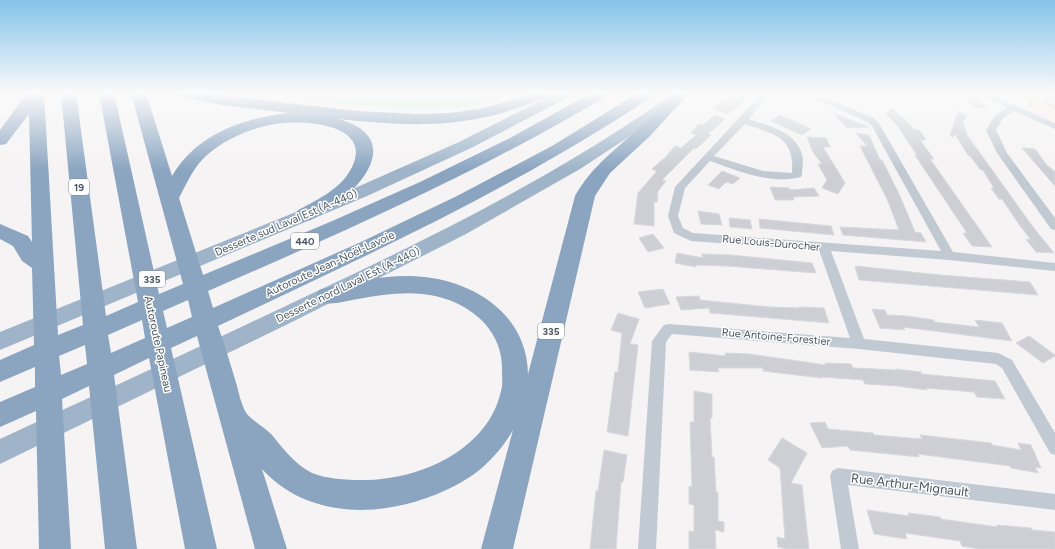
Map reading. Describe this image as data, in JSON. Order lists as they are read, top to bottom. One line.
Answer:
{"streets":{"highway":["19","Desserte sud Laval Est (A-440)","440","Autoroute Jean-Noël-Lavoie","335","Desserte nord Laval Est (A-440)","Autoroute Papineau"],"street":["Rue Louis-Durocher","Rue Antoine-Forestier","Rue Arthur-Mignault"]}}
